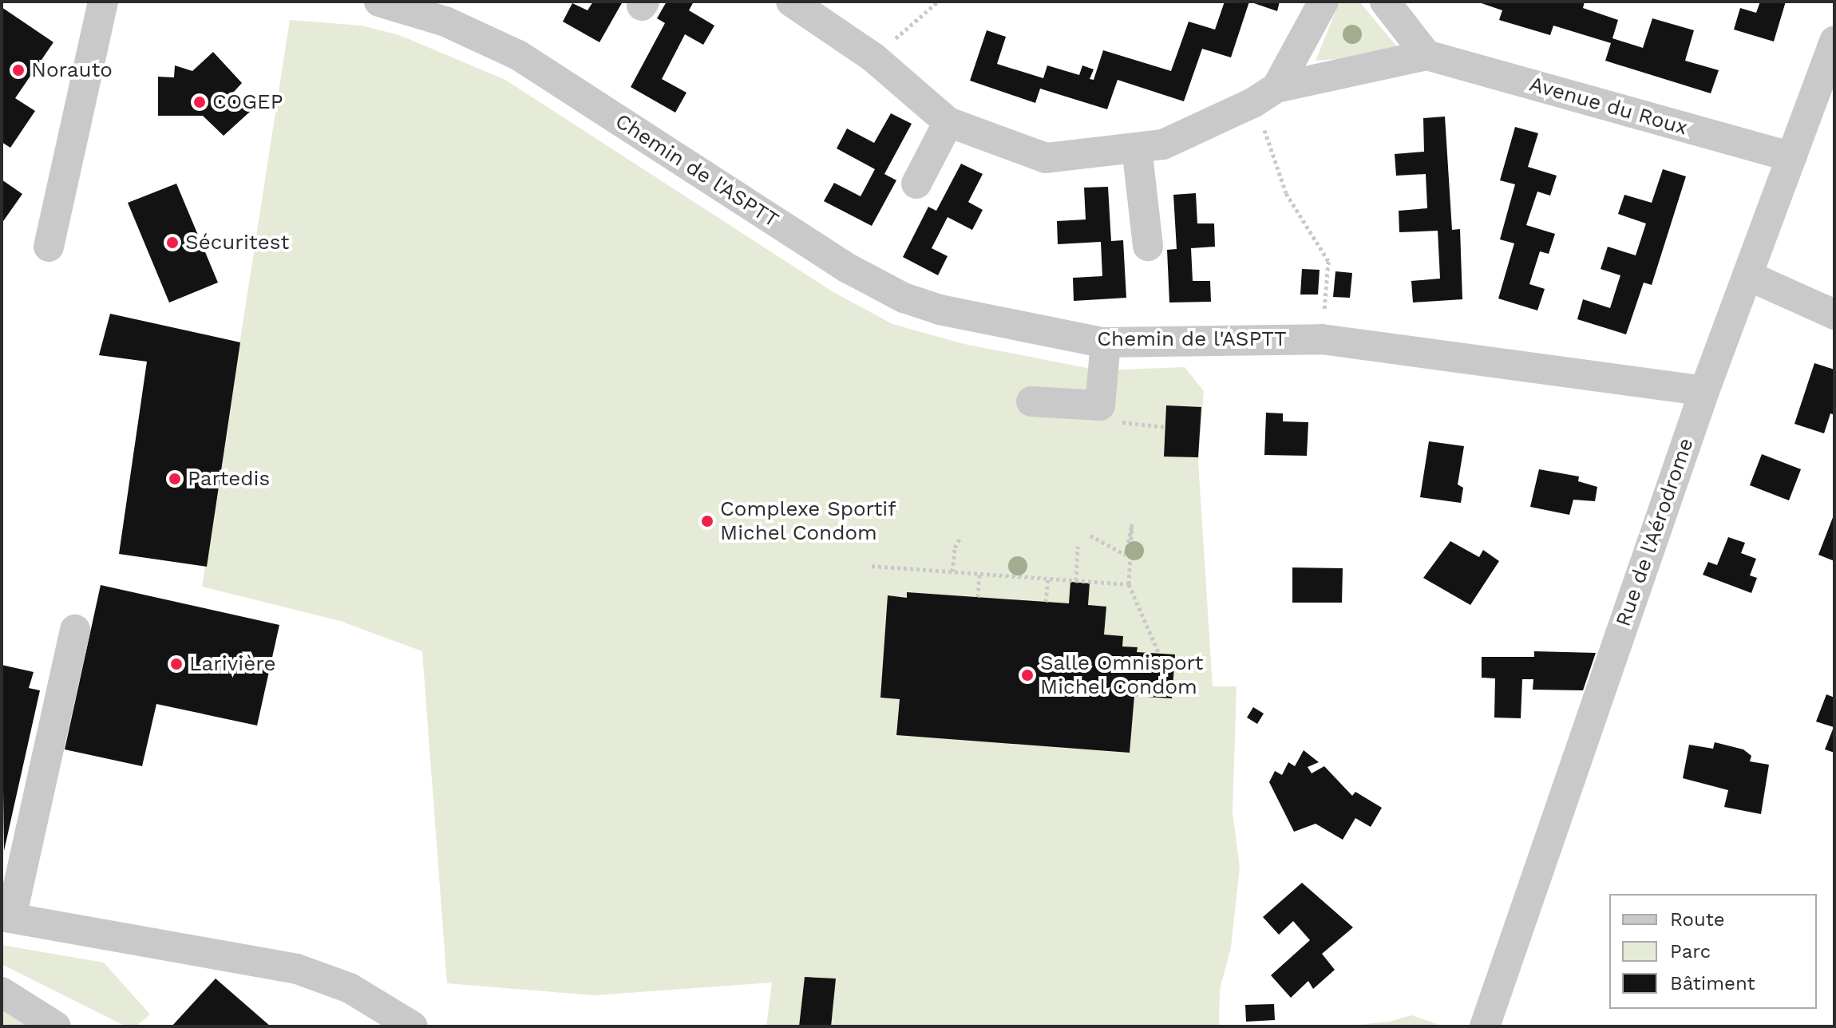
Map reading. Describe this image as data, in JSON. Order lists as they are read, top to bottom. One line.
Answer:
{"streets":{"street":["Avenue du Roux","Chemin de l'ASPTT","Rue de l'Aérodrome"]},"crossings":[["Avenue du Roux","Rue de l'Aérodrome"],["Chemin de l'ASPTT","Rue de l'Aérodrome"]],"places":["Norauto","COGEP","Sécuritest","Partedis","Complexe Sportif Michel Condom","Larivière","Salle Omnisport Michel Condom"],"legend":["Route","Parc","Bâtiment"]}
